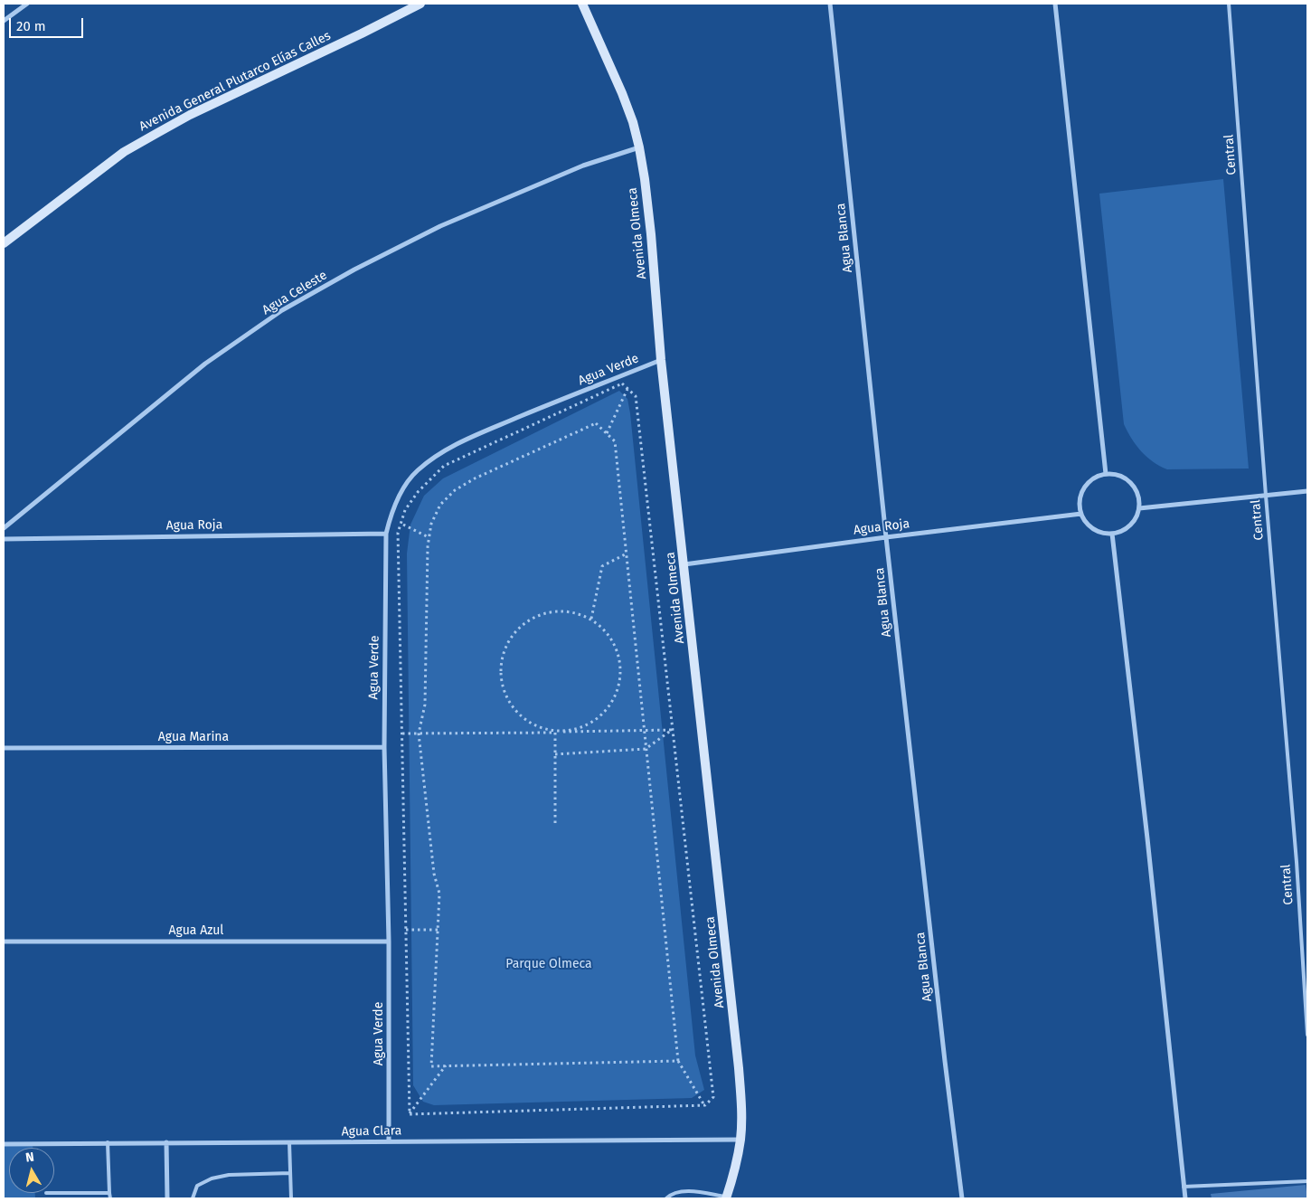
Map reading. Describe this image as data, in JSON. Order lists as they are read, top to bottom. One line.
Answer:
{"streets":{"street":["Avenida General Plutarco Elías Calles","Avenida Olmeca","Agua Blanca","Agua Celeste","Agua Verde","Agua Roja","Agua Marina","Agua Azul","Agua Clara"],"lane":["Central"]},"crossings":[["Avenida Olmeca","Agua Celeste"],["Avenida Olmeca","Agua Verde"],["Avenida Olmeca","Agua Roja"],["Avenida Olmeca","Agua Clara"],["Agua Blanca","Agua Roja"],["Agua Verde","Agua Roja"],["Agua Verde","Agua Marina"],["Agua Verde","Agua Azul"],["Agua Verde","Agua Clara"]],"parks":["Parque Olmeca"],"scale_bar":"20 m","north":"top"}
